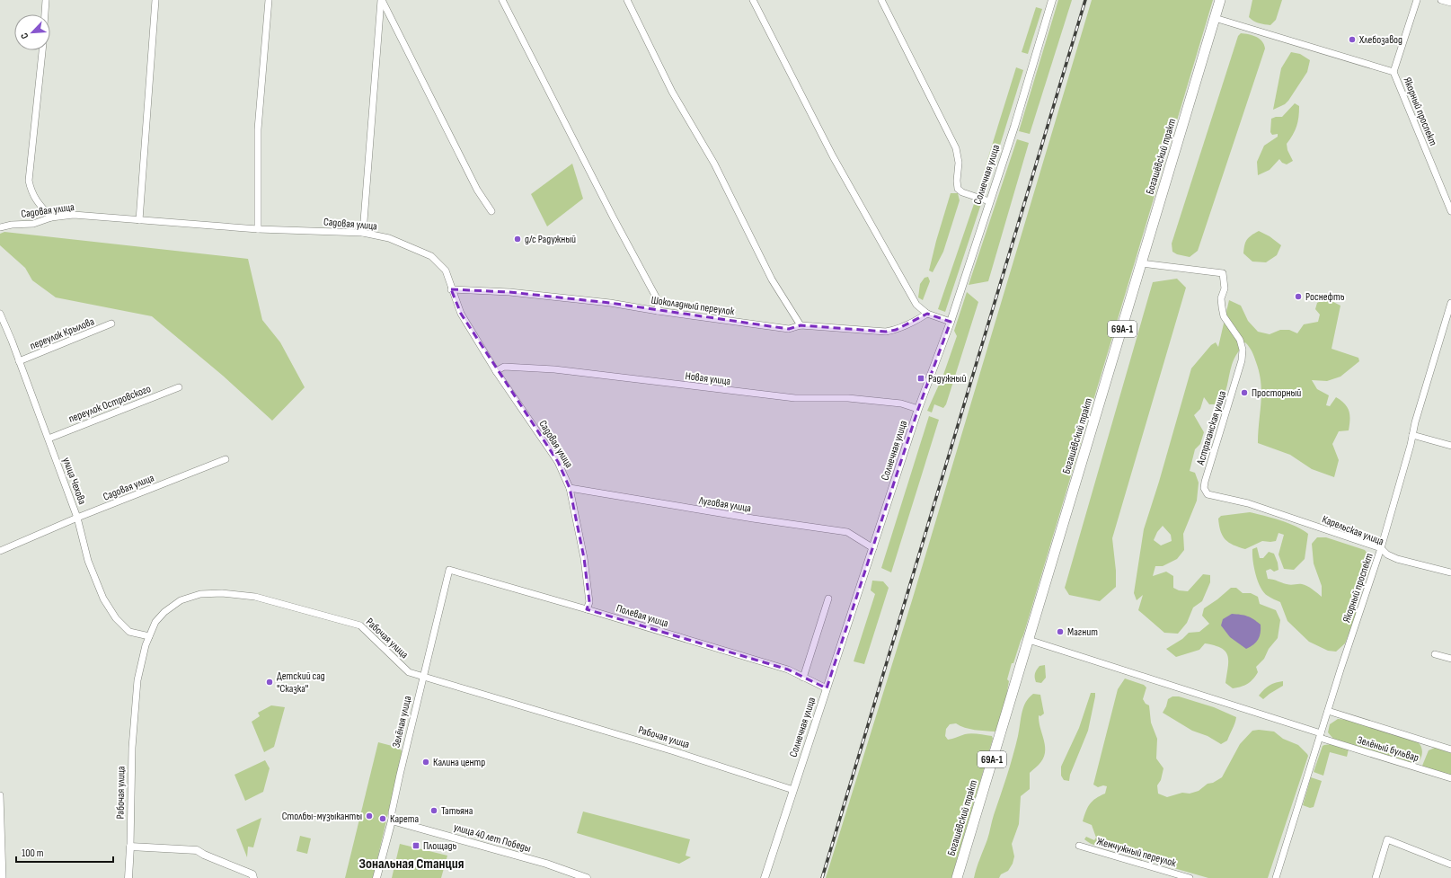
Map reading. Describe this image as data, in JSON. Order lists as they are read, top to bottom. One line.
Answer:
{"streets":{"main road":["Богашёвский тракт","69А-1"],"street":["Якорный проспект","Солнечная улица","Садовая улица","Шоколадный переулок","переулок Крылова","Новая улица","переулок Островского","Астраханская улица","улица Чехова","Луговая улица","Карельская улица","Полевая улица","Рабочая улица","Зелёная улица","Зелёный бульвар","улица 40 лет Победы","Жемчужный переулок"]},"crossings":[["Якорный проспект","Богашёвский тракт"],["Якорный проспект","Карельская улица"],["Якорный проспект","Зелёный бульвар"],["Богашёвский тракт","Астраханская улица"],["Богашёвский тракт","Зелёный бульвар"],["Солнечная улица","Новая улица"],["Солнечная улица","Луговая улица"],["Солнечная улица","Полевая улица"],["Солнечная улица","Рабочая улица"],["Садовая улица","Шоколадный переулок"],["Садовая улица","Новая улица"],["Садовая улица","улица Чехова"],["Садовая улица","Луговая улица"],["Садовая улица","Полевая улица"],["переулок Крылова","улица Чехова"],["переулок Островского","улица Чехова"],["Астраханская улица","Карельская улица"],["улица Чехова","Рабочая улица"],["Полевая улица","Зелёная улица"],["Рабочая улица","Зелёная улица"],["Зелёная улица","улица 40 лет Победы"]],"districts":["Зональная Станция"],"places":{"other":["Хлебозавод","д/с Радужный","Роснефть","Просторный","Магнит","Детский сад \"Сказка\"","Калина центр","Татьяна","Столбы-музыканты","Карета"],"transit":["Радужный","Площадь"]},"scale_bar":"100 m","north":"bottom left"}
